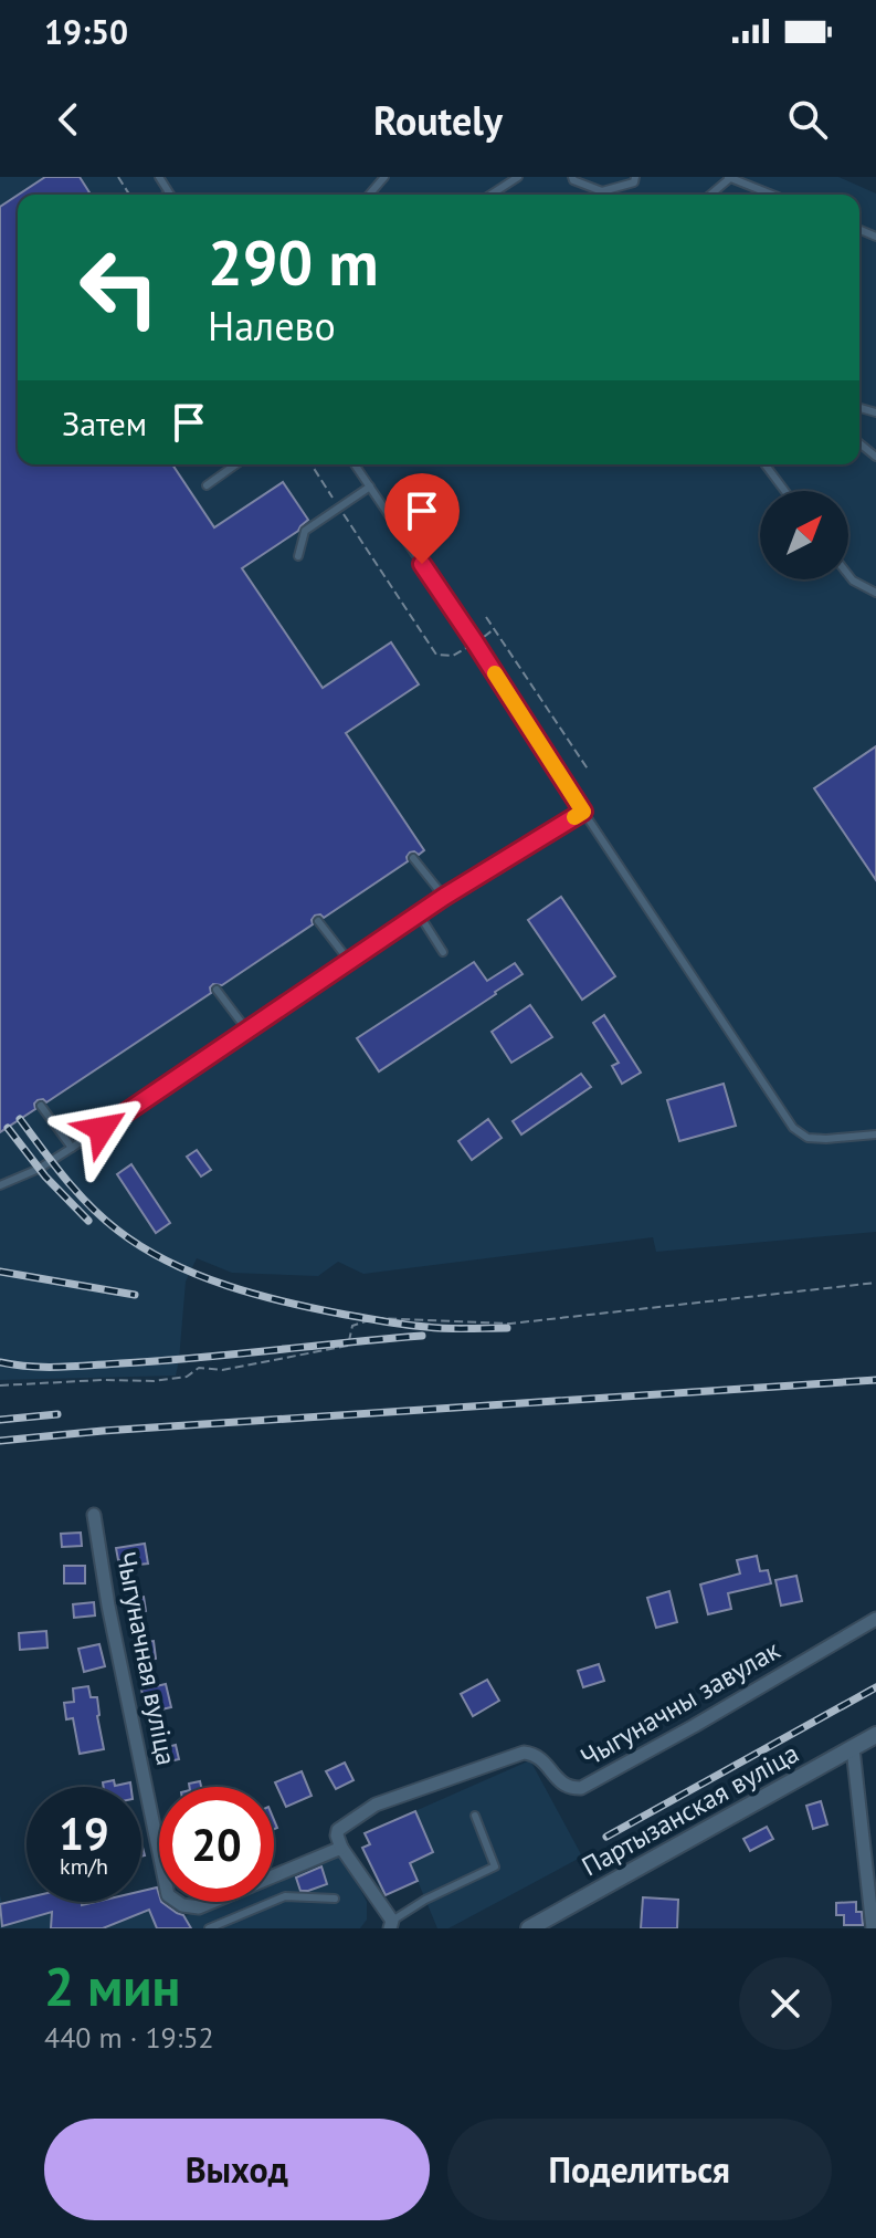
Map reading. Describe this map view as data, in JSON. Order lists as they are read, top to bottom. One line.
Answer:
{"streets":{"street":["Чыгуначная вуліца","Чыгуначны завулак","Партызанская вуліца"]},"crossings":[["Чыгуначная вуліца","Чыгуначны завулак"]],"north":"top right","page":{"status":"19:50","header":"Routely","turn":["290 m","Налево"],"then":"Затем","speed":"19 km/h","limit":"20","heading":["2 мин","440 m · 19:52"],"buttons":["Выход","Поделиться"]}}
